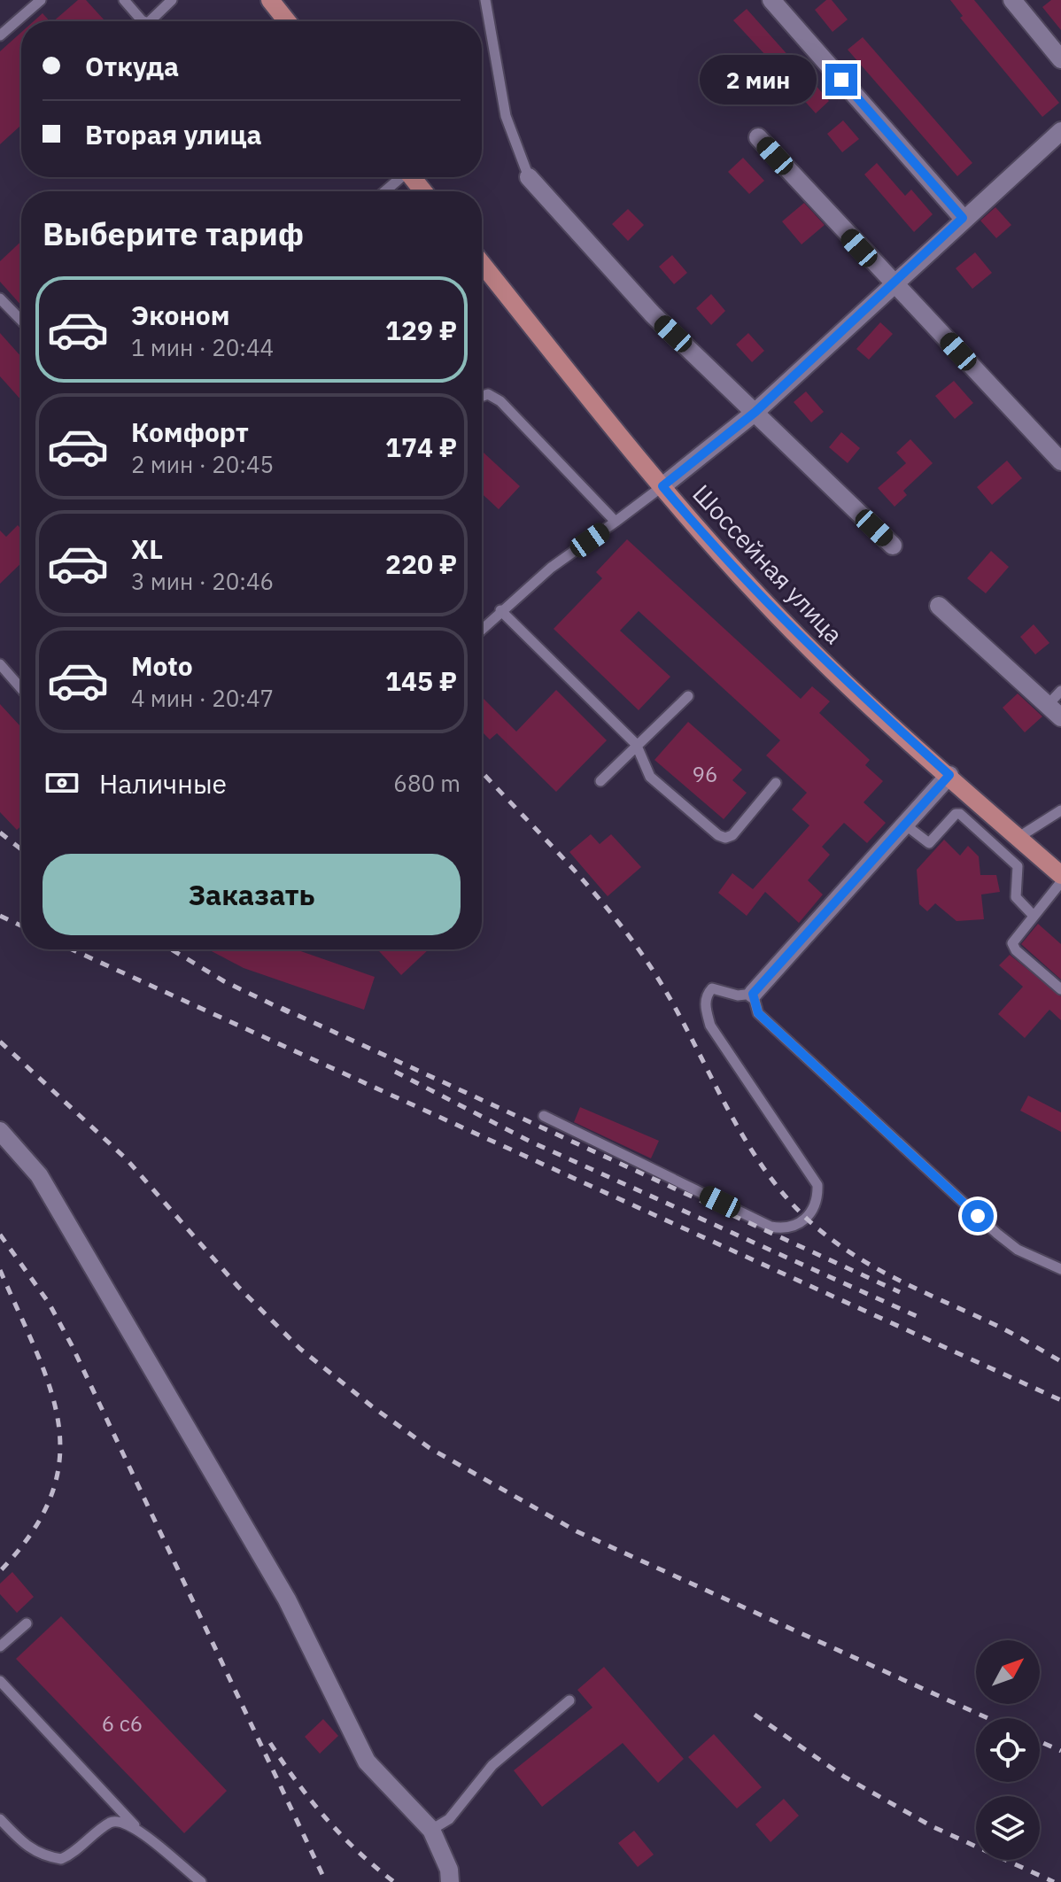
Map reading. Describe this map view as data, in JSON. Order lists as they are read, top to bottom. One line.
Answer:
{"streets":{"main road":["Шоссейная улица"]},"house_numbers":["96","6 с6"],"north":"top right","page":{"banner":["Откуда","Вторая улица"],"bubble":"2 мин","heading":"Выберите тариф","list":[{"name":"Эконом","note":"1 мин · 20:44","value":"129 ₽"},{"name":"Комфорт","note":"2 мин · 20:45","value":"174 ₽"},{"name":"XL","note":"3 мин · 20:46","value":"220 ₽"},{"name":"Moto","note":"4 мин · 20:47","value":"145 ₽"}],"pay":["Наличные","680 m"],"buttons":"Заказать"}}
